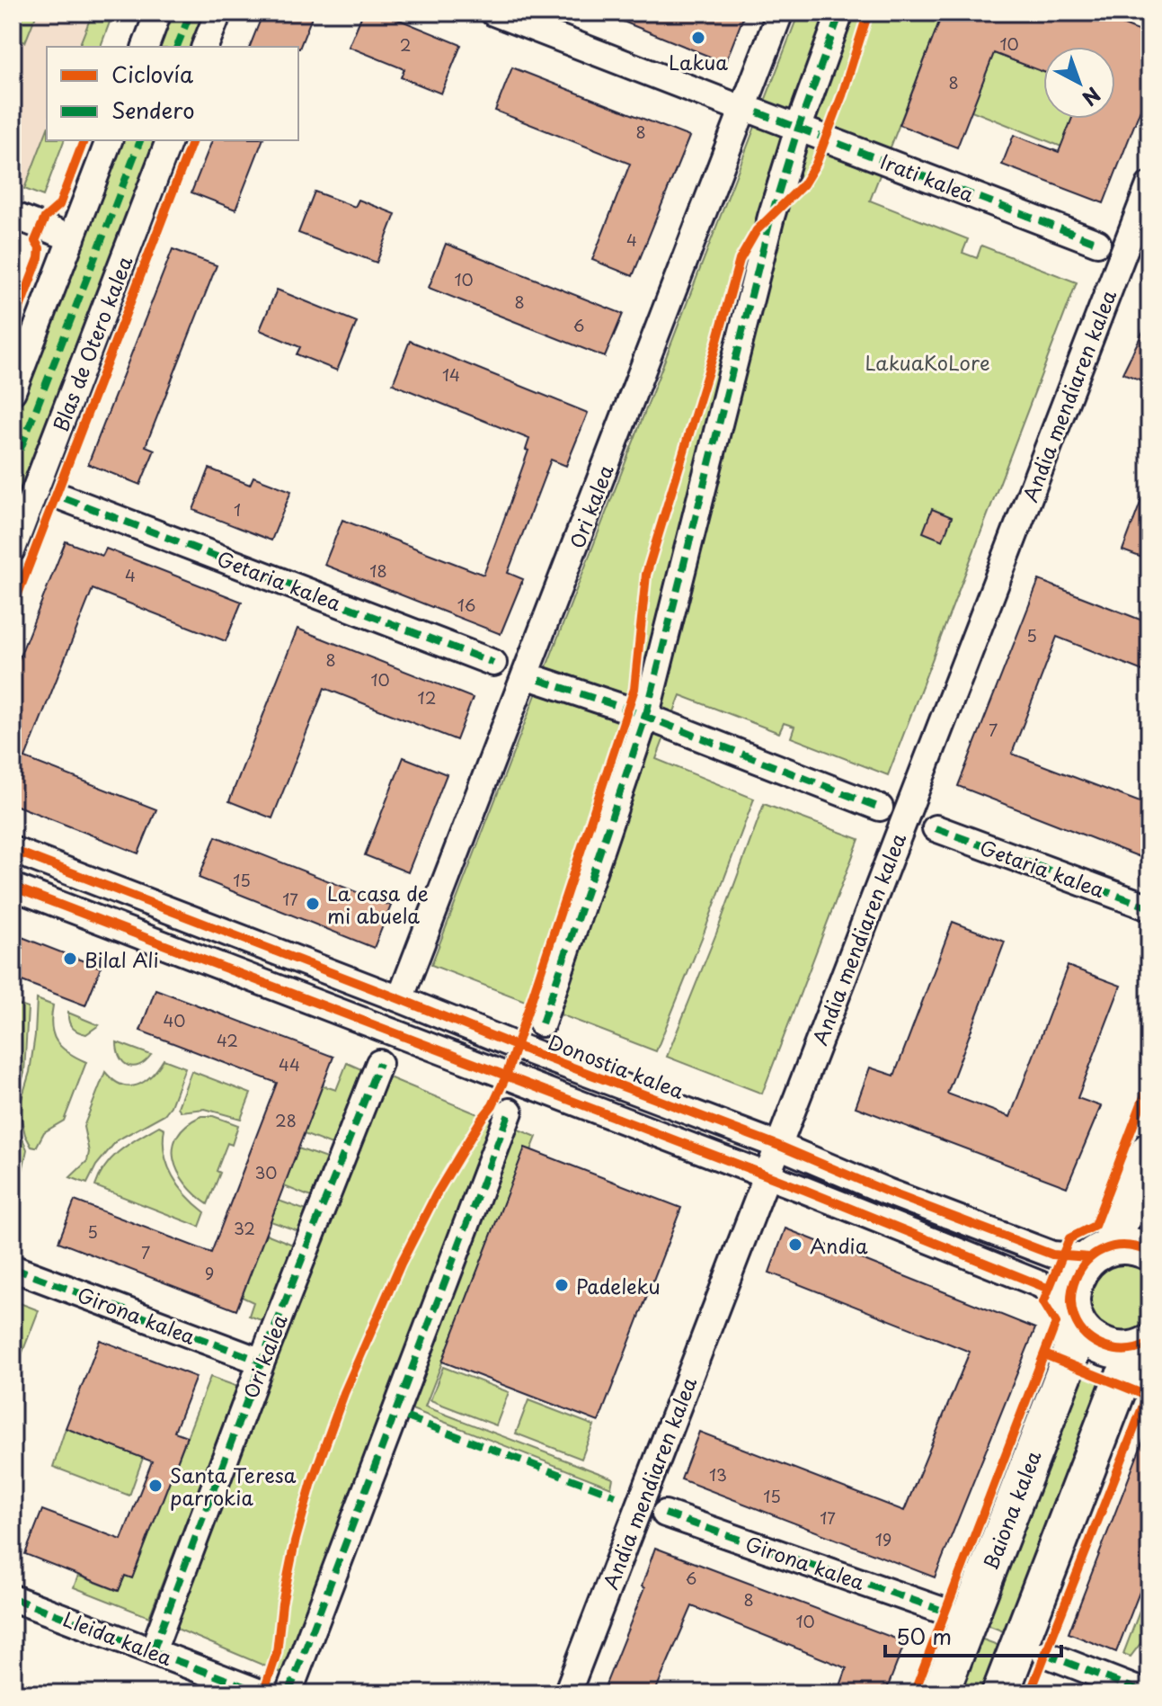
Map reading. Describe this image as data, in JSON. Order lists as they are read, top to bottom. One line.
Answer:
{"streets":{"street":["Irati kalea","Blas de Otero kalea","Andia mendiaren kalea","Ori kalea","Getaria kalea","Donostia kalea","Girona kalea","Baiona kalea","Lleida kalea"]},"crossings":[["Irati kalea","Ori kalea"],["Andia mendiaren kalea","Donostia kalea"],["Ori kalea","Donostia kalea"],["Ori kalea","Girona kalea"],["Ori kalea","Lleida kalea"],["Donostia kalea","Baiona kalea"]],"parks":["LakuaKoLore"],"places":["Lakua","La casa de mi abuela","Bilal Ali","Andia","Padeleku","Santa Teresa parrokia"],"house_numbers":["10","2","8","8","4","10","8","6","14","1","18","4","16","5","8","10","12","7","15","17","40","42","44","28","30","32","5","7","9","13","15","17","19","6","8","10"],"legend":["Ciclovía","Sendero"],"scale_bar":"50 m","north":"bottom right"}
